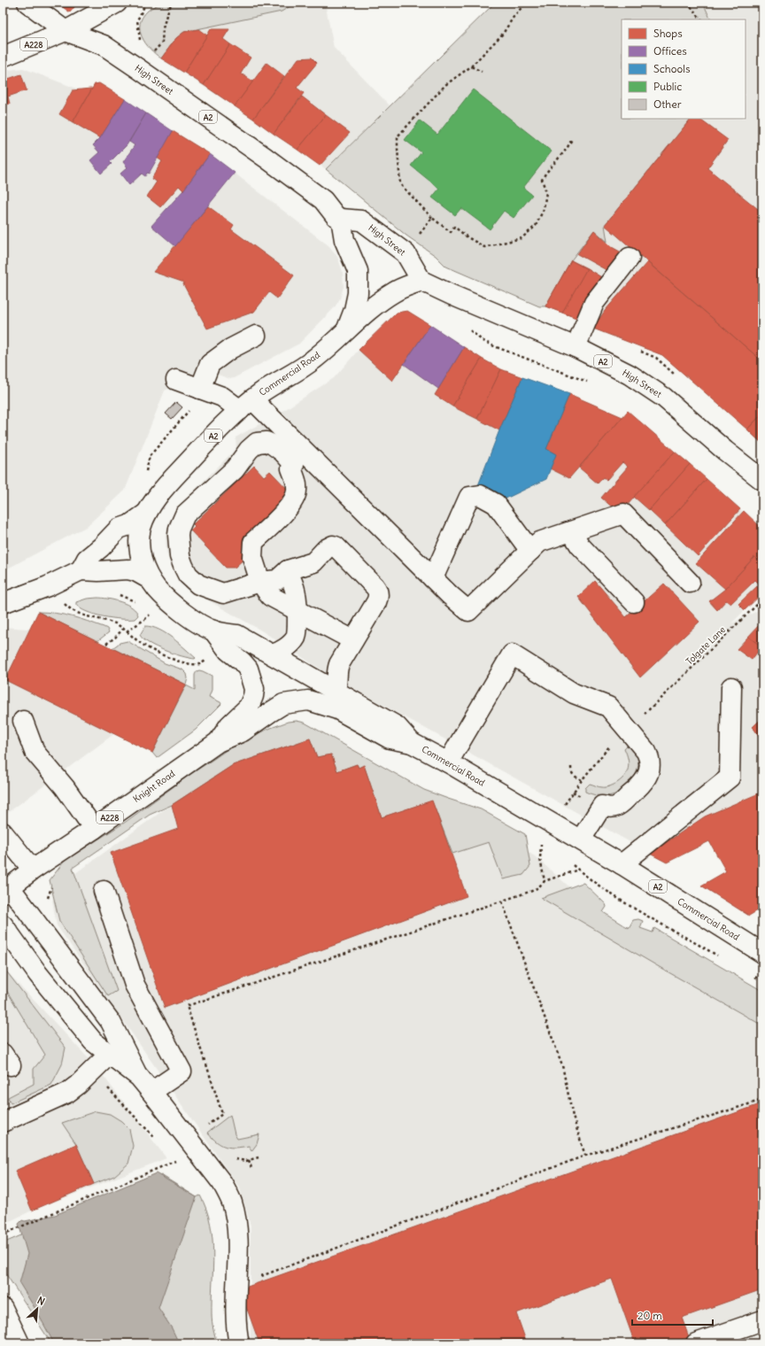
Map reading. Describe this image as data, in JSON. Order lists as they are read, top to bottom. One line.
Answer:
{"streets":{"main road":["A228","High Street","A2","Commercial Road","Knight Road"],"path":["Tolgate Lane"]},"crossings":[["A228","High Street"],["A228","A2"],["High Street","A2"],["High Street","Commercial Road"],["Commercial Road","Tolgate Lane"],["Commercial Road","Knight Road"]],"legend":["Shops","Offices","Schools","Public","Other"],"scale_bar":"20 m","north":"top right"}
